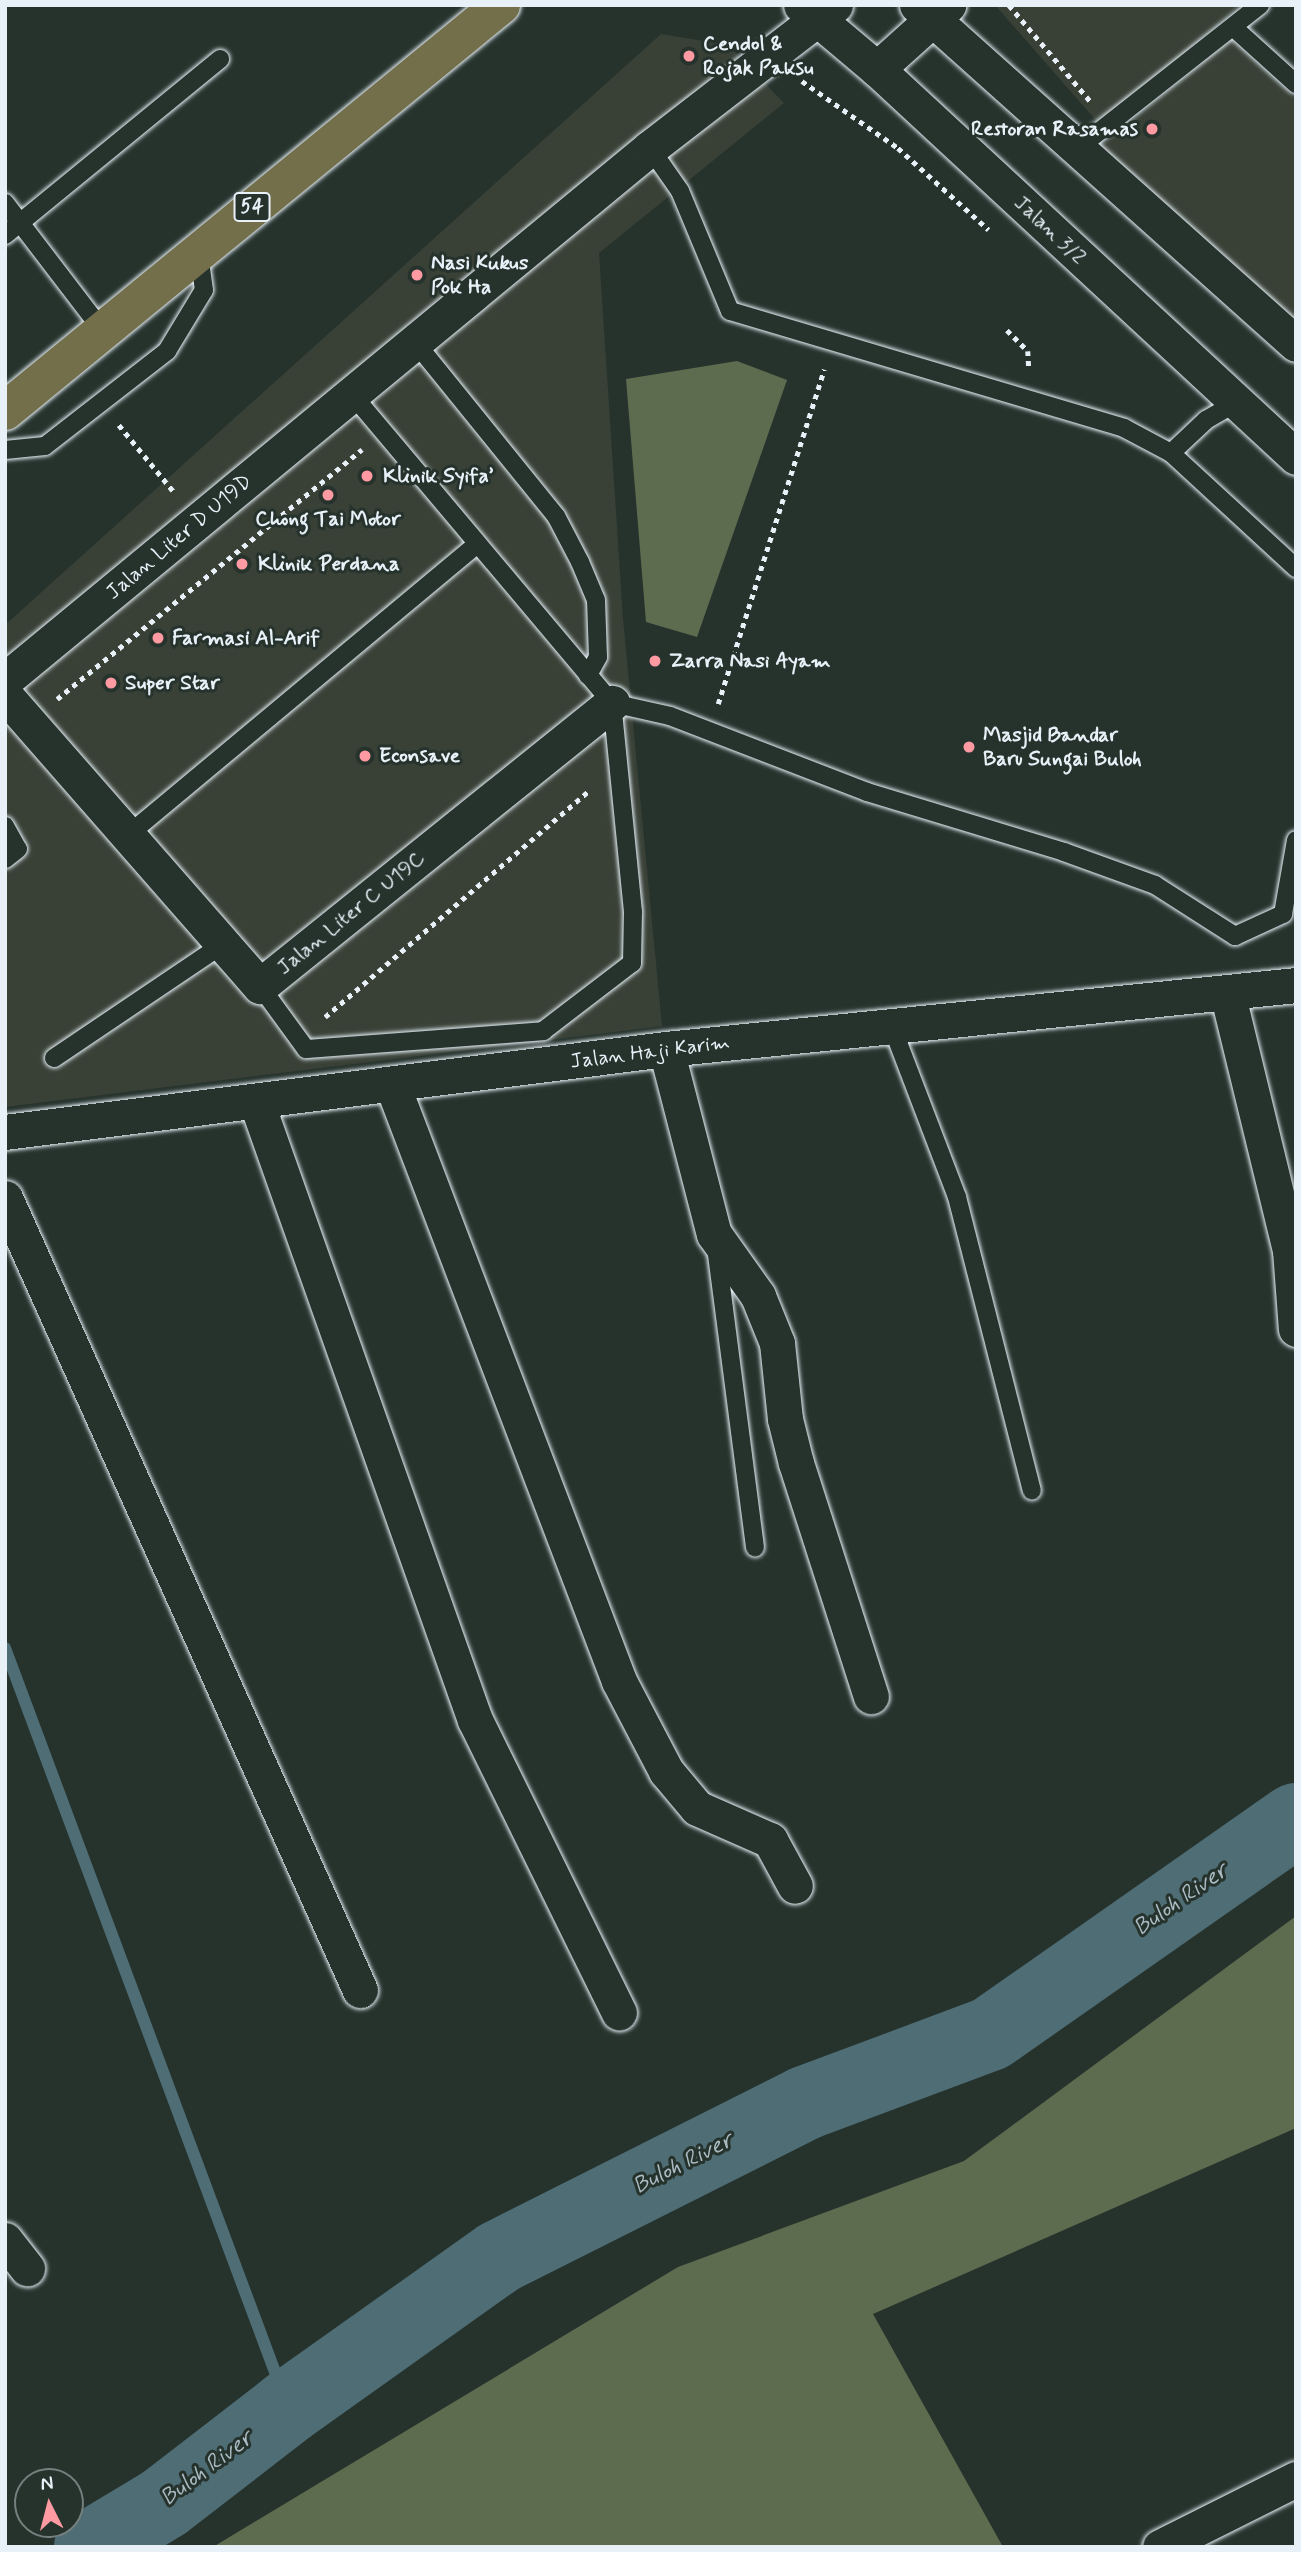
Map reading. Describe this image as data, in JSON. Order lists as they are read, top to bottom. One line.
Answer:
{"streets":{"highway":["54"],"street":["Jalan 3/2","Jalan Liter D U19D","Jalan Liter C U19C","Jalan Haji Karim"]},"crossings":[["Jalan 3/2","Jalan Liter D U19D"]],"water":["Buloh River"],"places":["Cendol & Rojak Paksu","Restoran Rasamas","Nasi Kukus Pok Ha","Klinik Syifa’","Chong Tai Motor","Klinik Perdana","Farmasi Al-Arif","Zarra Nasi Ayam","Super Star","Masjid Bandar Baru Sungai Buloh","Econsave"],"north":"top"}
